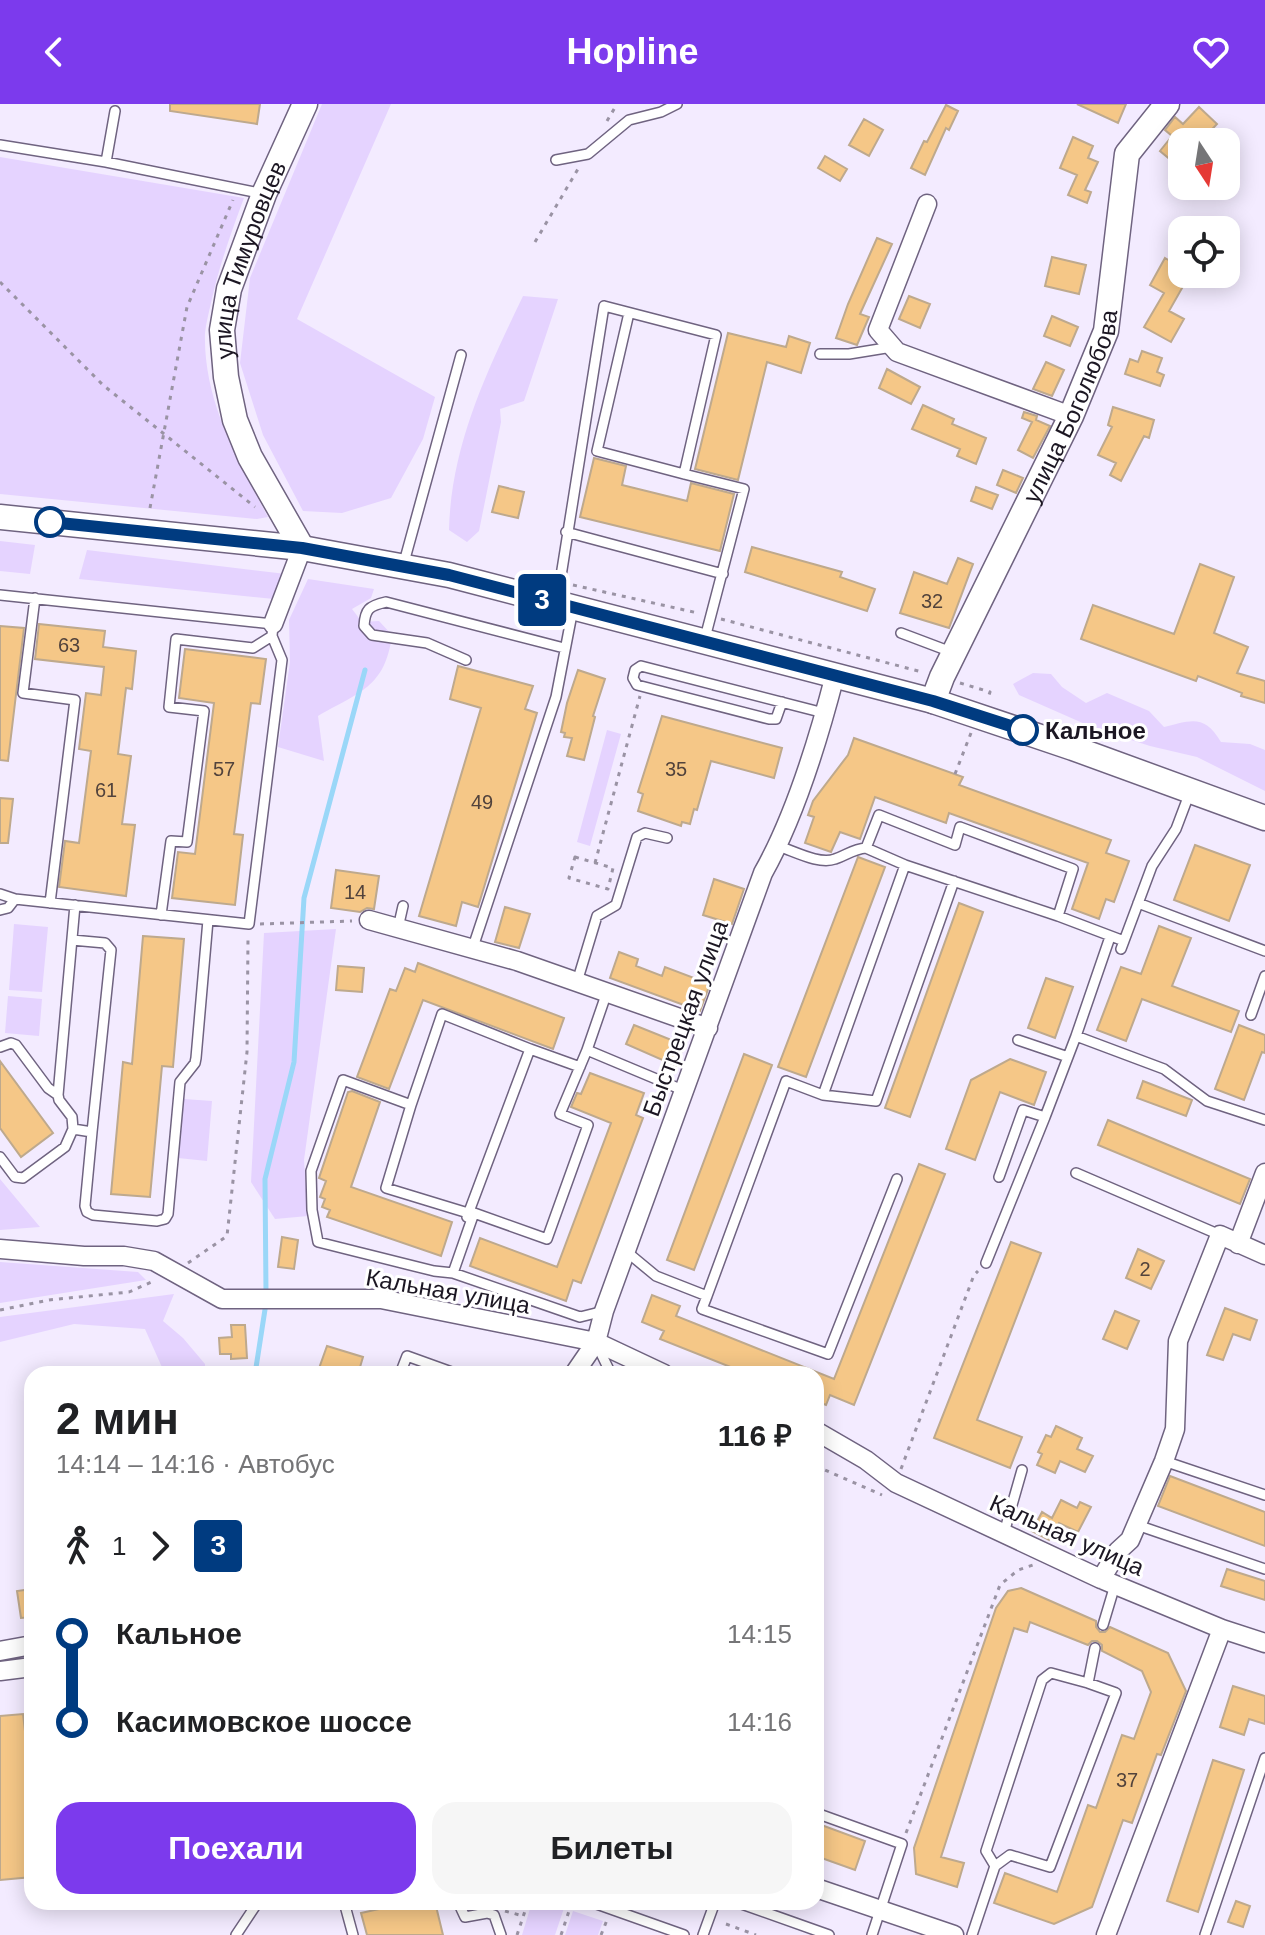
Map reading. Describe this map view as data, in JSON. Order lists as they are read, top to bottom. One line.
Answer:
{"streets":{"main road":["улица Тимуровцев","улица Боголюбова"],"street":["Быстрецкая улица","Кальная улица"]},"crossings":[["Быстрецкая улица","Кальная улица"]],"places":["Кальное"],"lines":["bus line 3"],"house_numbers":["32","63","57","35","61","49","14","2","37"],"north":"bottom","page":{"header":"Hopline","on_map":"3","heading":["2 мин","14:14 – 14:16 · Автобус","116 ₽"],"legs":["1","3"],"list":[{"name":"Кальное","value":"14:15"},{"name":"Касимовское шоссе","value":"14:16"}],"buttons":["Поехали","Билеты"]}}
